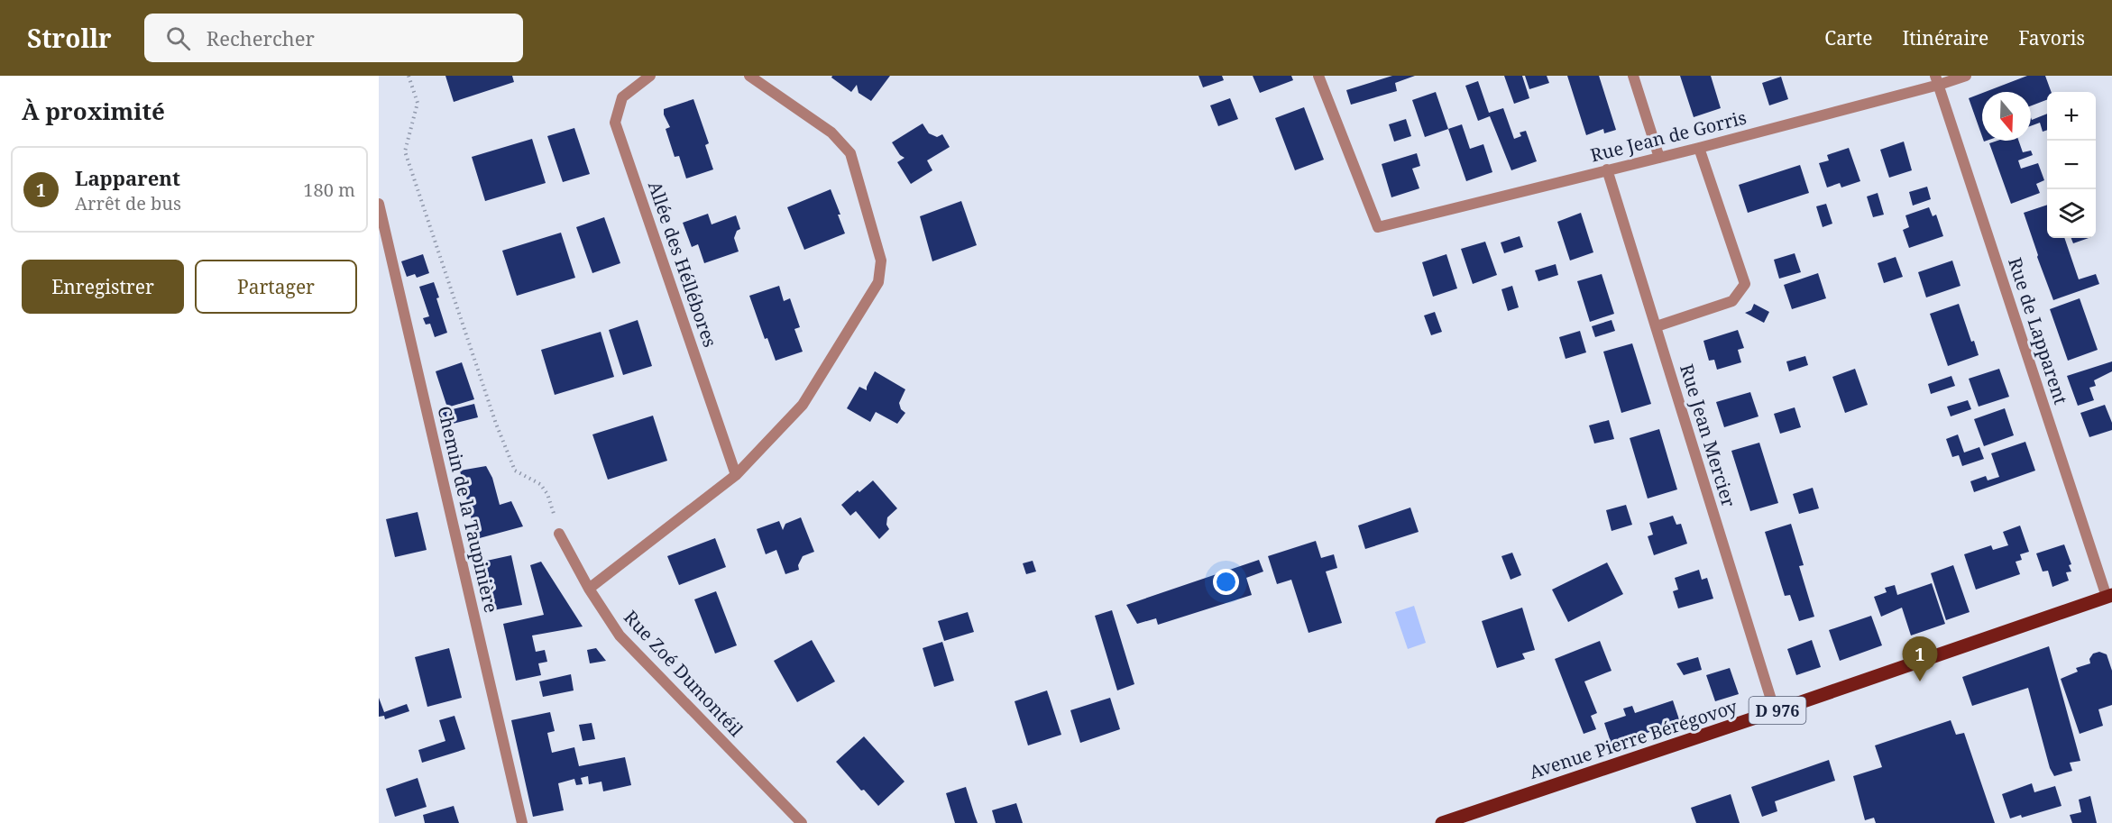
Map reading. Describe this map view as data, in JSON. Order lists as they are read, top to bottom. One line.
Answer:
{"streets":{"main road":["D 976","Avenue Pierre Bérégovoy"],"street":["Rue Jean de Gorris","Allée des Héllébores","Rue de Lapparent","Rue Jean Mercier","Chemin de la Taupinière","Rue Zoé Dumontéil"]},"crossings":[["Rue Jean de Gorris","Rue de Lapparent"],["Rue Jean de Gorris","Rue Jean Mercier"],["Rue de Lapparent","Avenue Pierre Bérégovoy"],["Rue Jean Mercier","Avenue Pierre Bérégovoy"]],"north":"bottom","page":{"header":"Strollr","search":"Rechercher","nav":["Carte","Itinéraire","Favoris"],"heading":"À proximité","map_buttons":["+","−"],"list":[{"mark":"1","name":"Lapparent","note":"Arrêt de bus","value":"180 m"}],"buttons":["Enregistrer","Partager"],"pins":"1"}}
